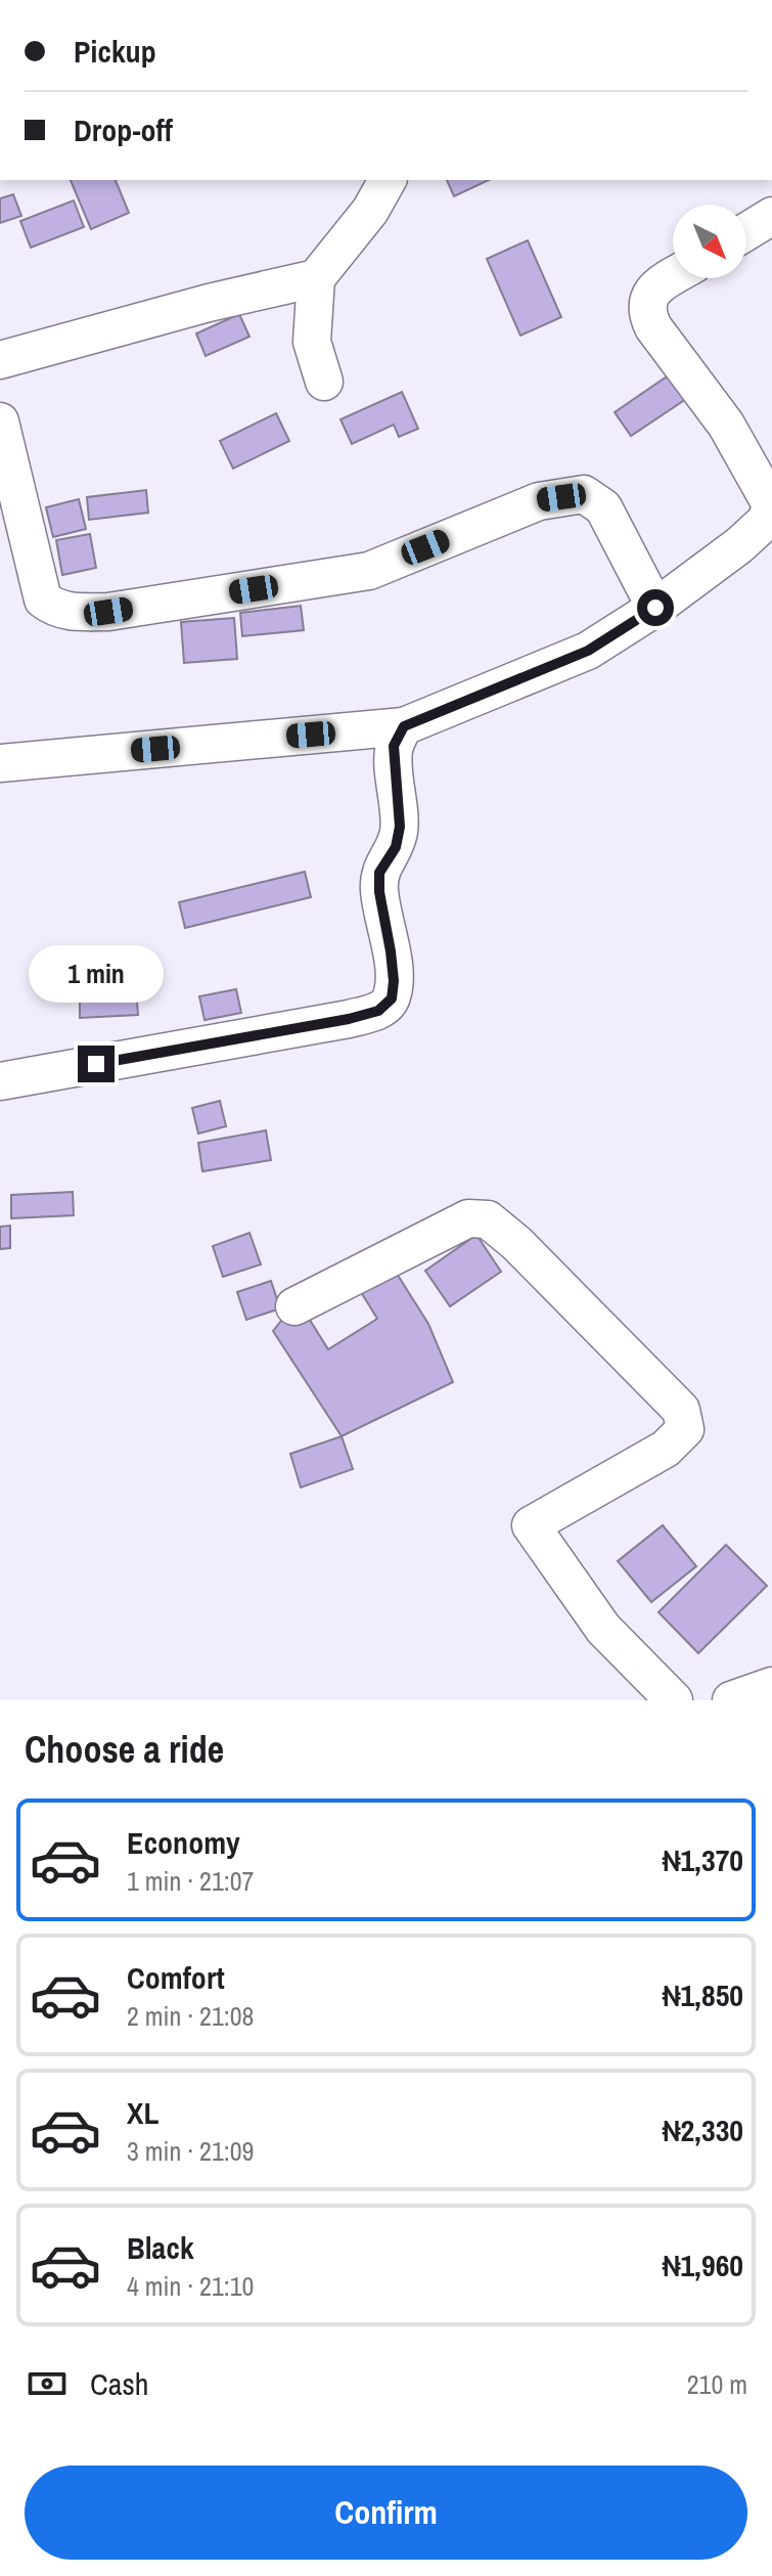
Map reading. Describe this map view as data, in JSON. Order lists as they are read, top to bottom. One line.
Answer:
{"north":"bottom right","page":{"banner":["Pickup","Drop-off"],"bubble":"1 min","heading":"Choose a ride","list":[{"name":"Economy","note":"1 min · 21:07","value":"₦1,370"},{"name":"Comfort","note":"2 min · 21:08","value":"₦1,850"},{"name":"XL","note":"3 min · 21:09","value":"₦2,330"},{"name":"Black","note":"4 min · 21:10","value":"₦1,960"}],"pay":["Cash","210 m"],"buttons":"Confirm"}}
